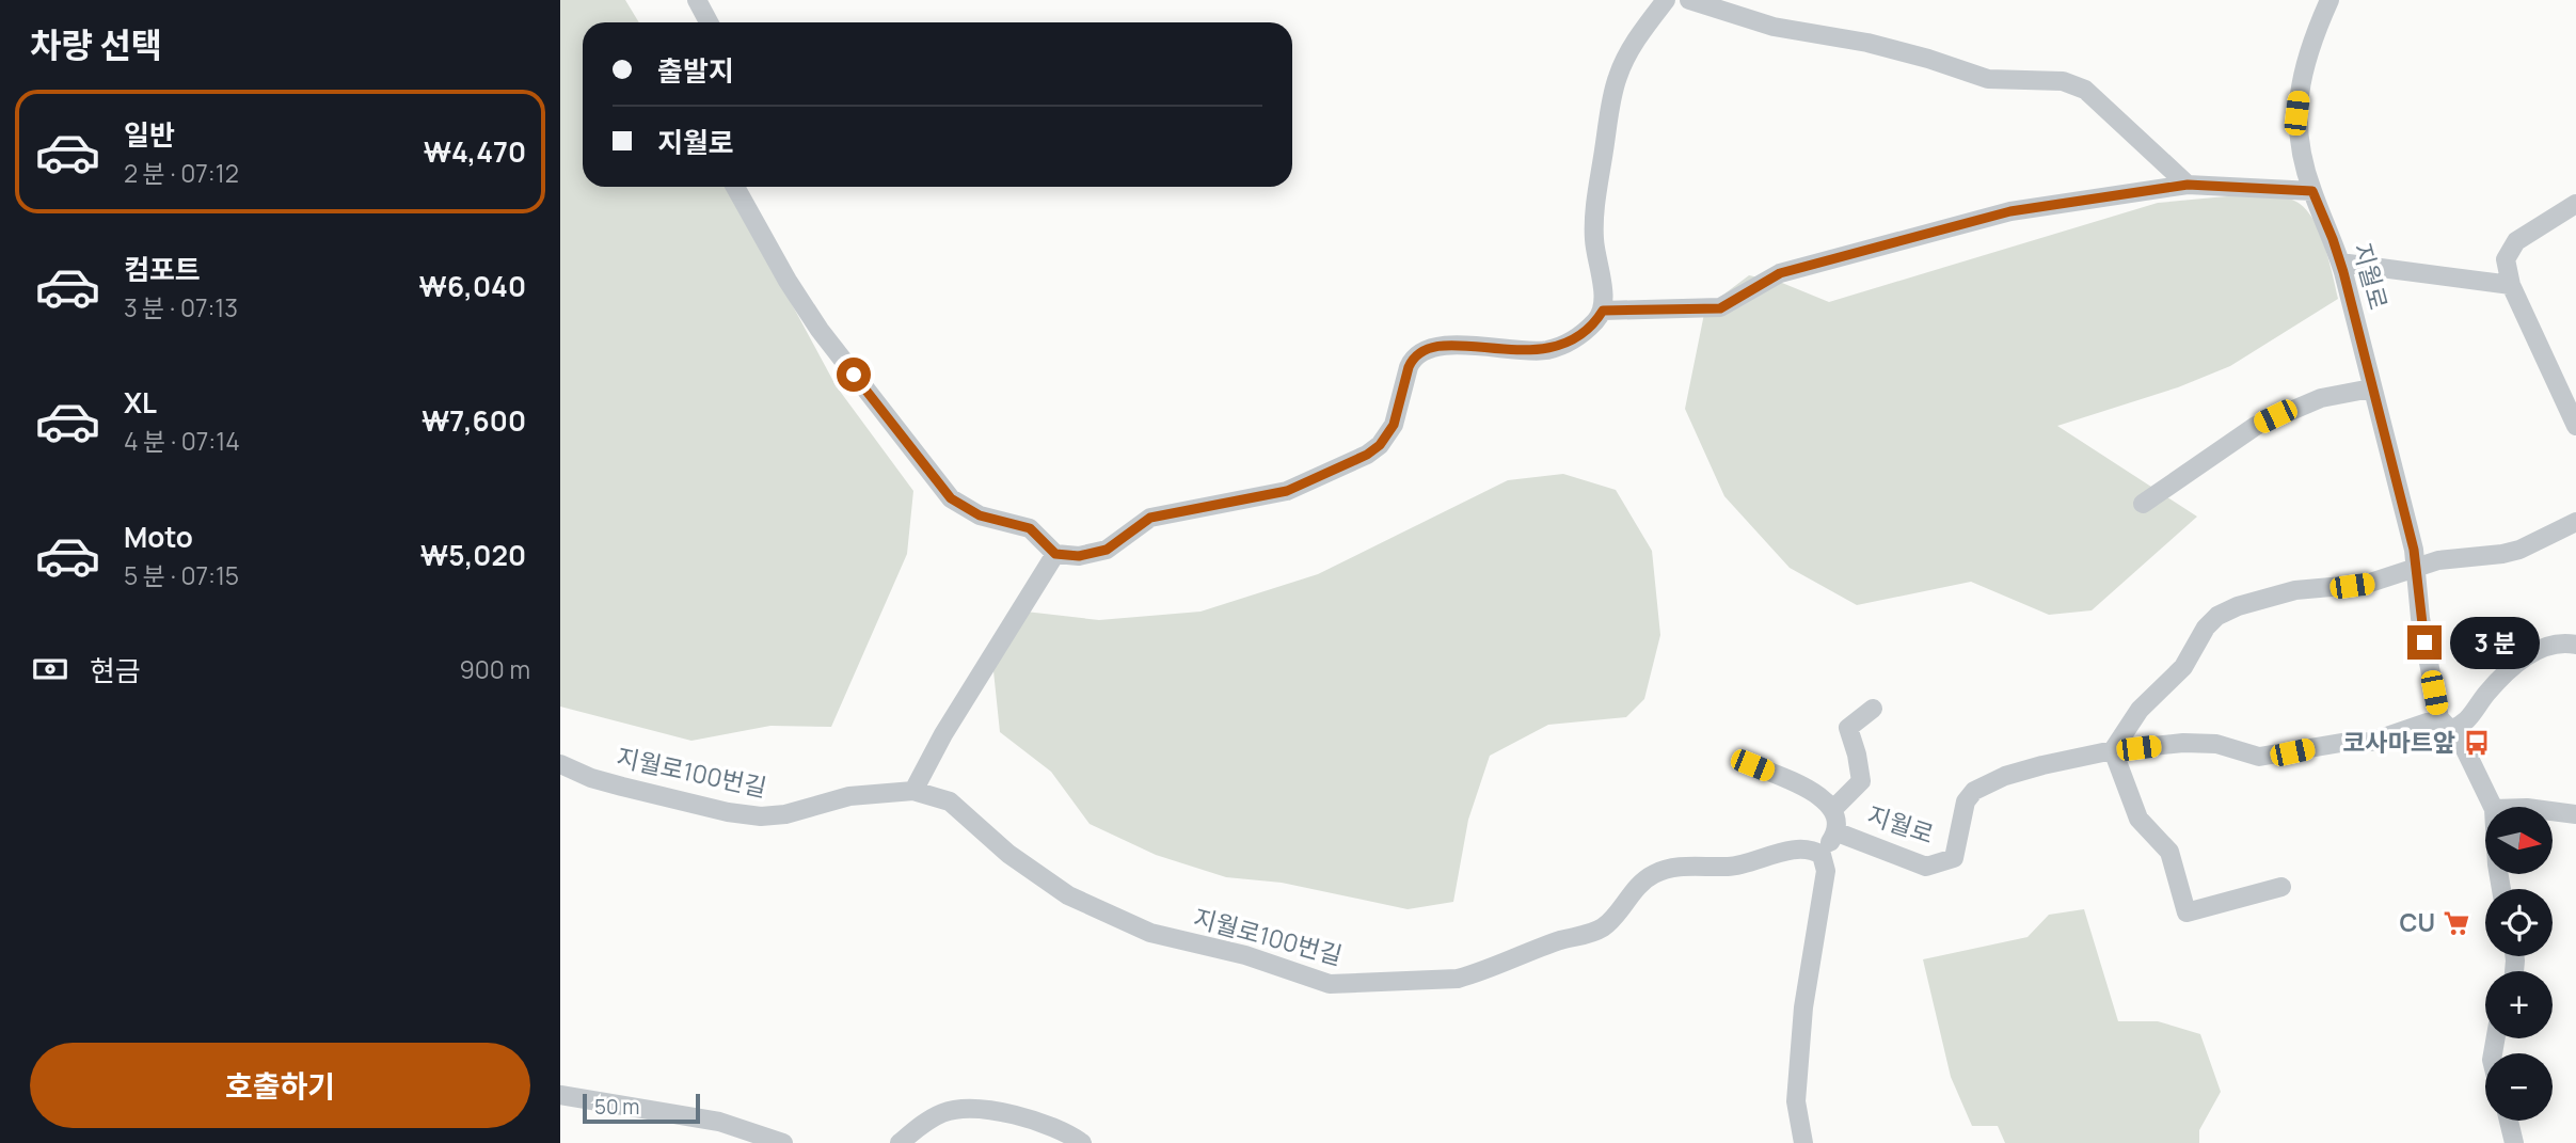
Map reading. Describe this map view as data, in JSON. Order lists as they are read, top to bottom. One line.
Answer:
{"streets":{"street":["지월로","지월로100번길"]},"places":{"bus stop":["코사마트앞"],"supermarket":["CU"]},"scale_bar":"50 m","north":"right","page":{"heading":"차량 선택","banner":["출발지","지월로"],"list":[{"name":"일반","note":"2 분 · 07:12","value":"₩4,470"},{"name":"컴포트","note":"3 분 · 07:13","value":"₩6,040"},{"name":"XL","note":"4 분 · 07:14","value":"₩7,600"},{"name":"Moto","note":"5 분 · 07:15","value":"₩5,020"}],"bubble":"3 분","pay":["현금","900 m"],"map_buttons":["+","−"],"buttons":"호출하기","scale":"50 m"}}
